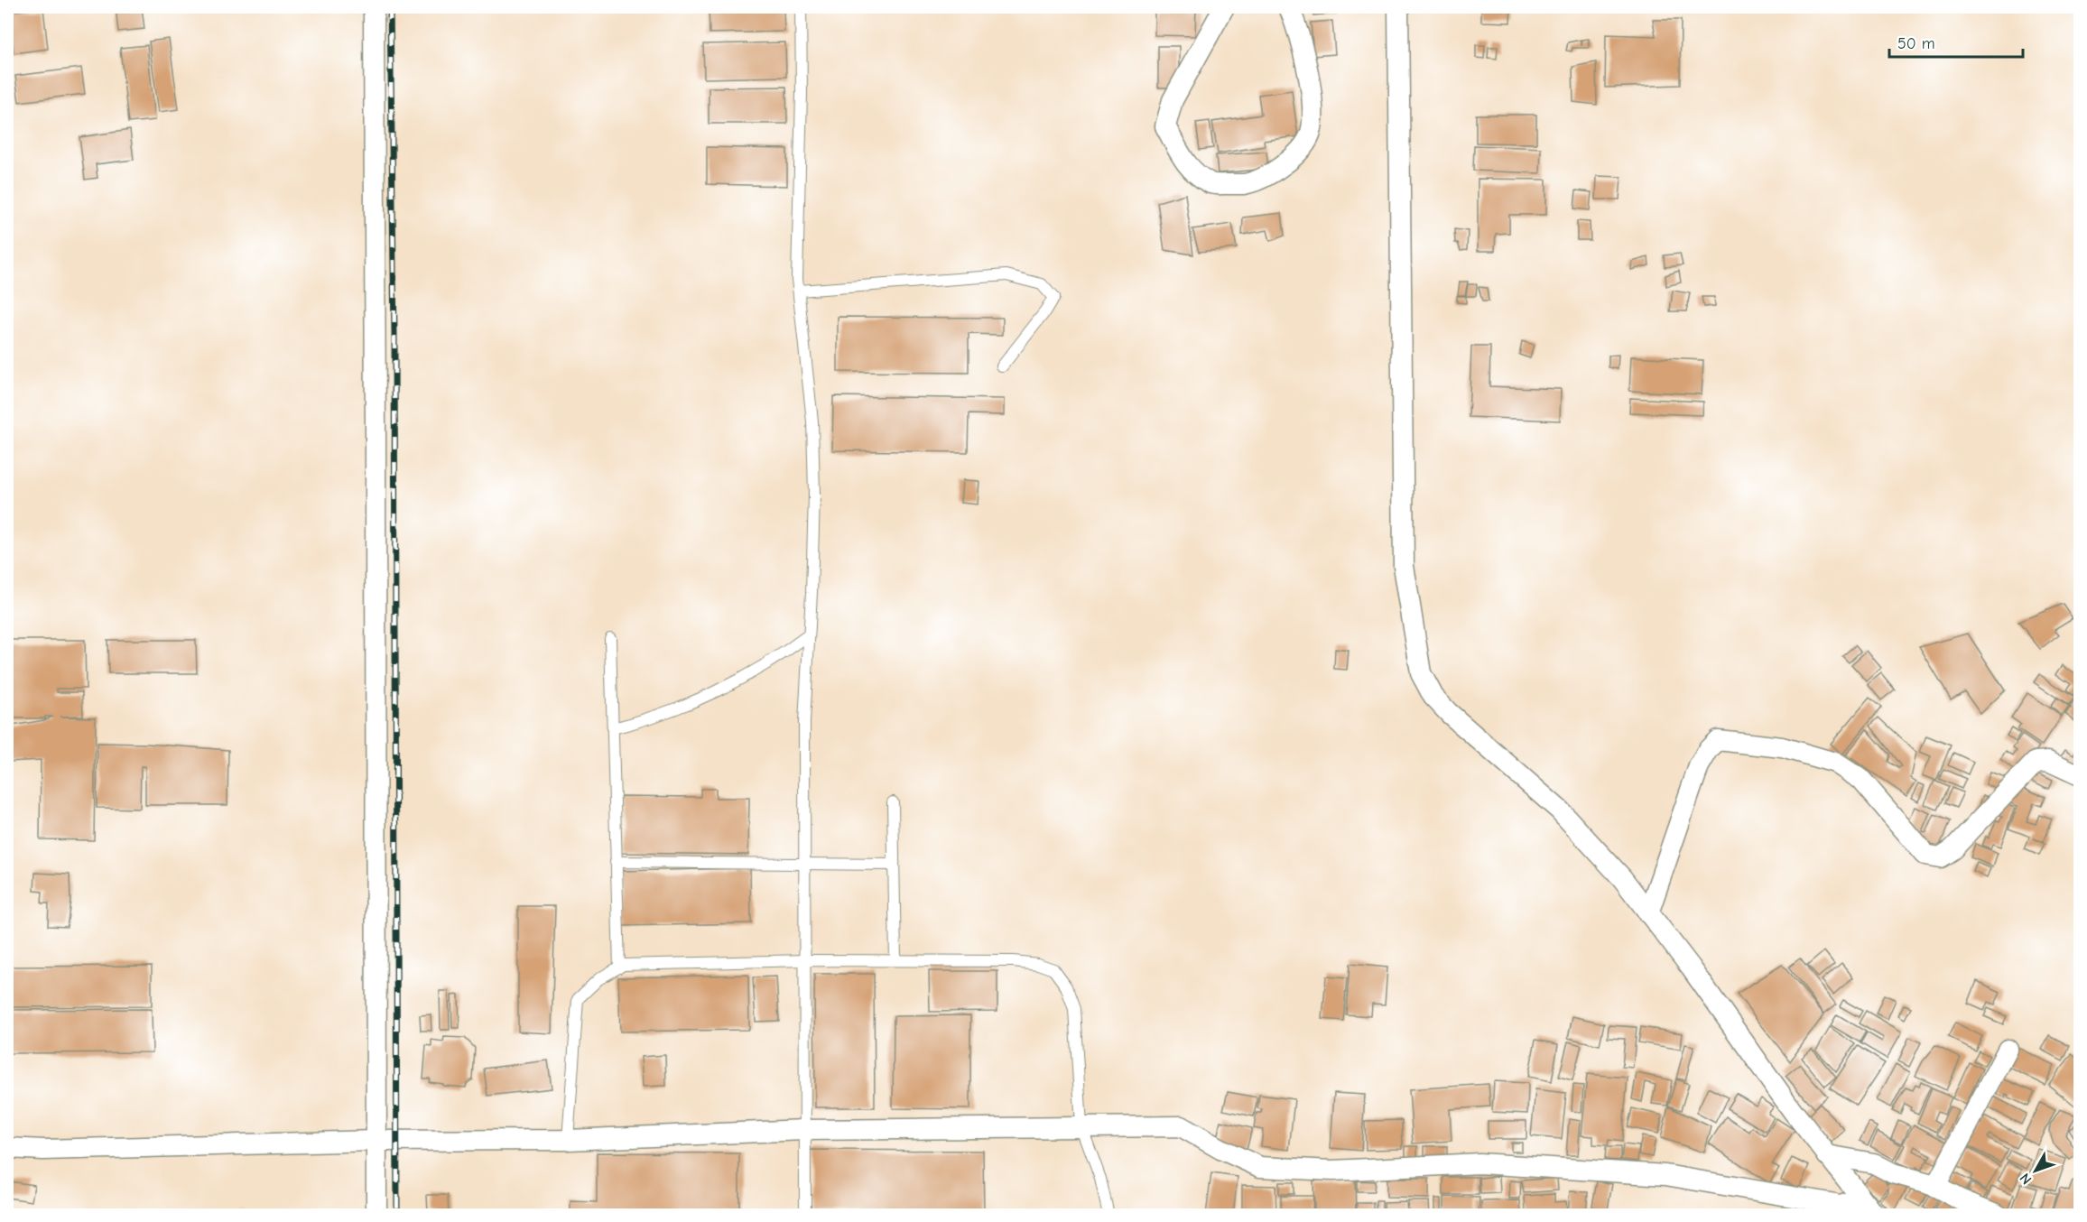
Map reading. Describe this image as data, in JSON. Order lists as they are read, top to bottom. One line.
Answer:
{"scale_bar":"50 m","north":"bottom left"}
